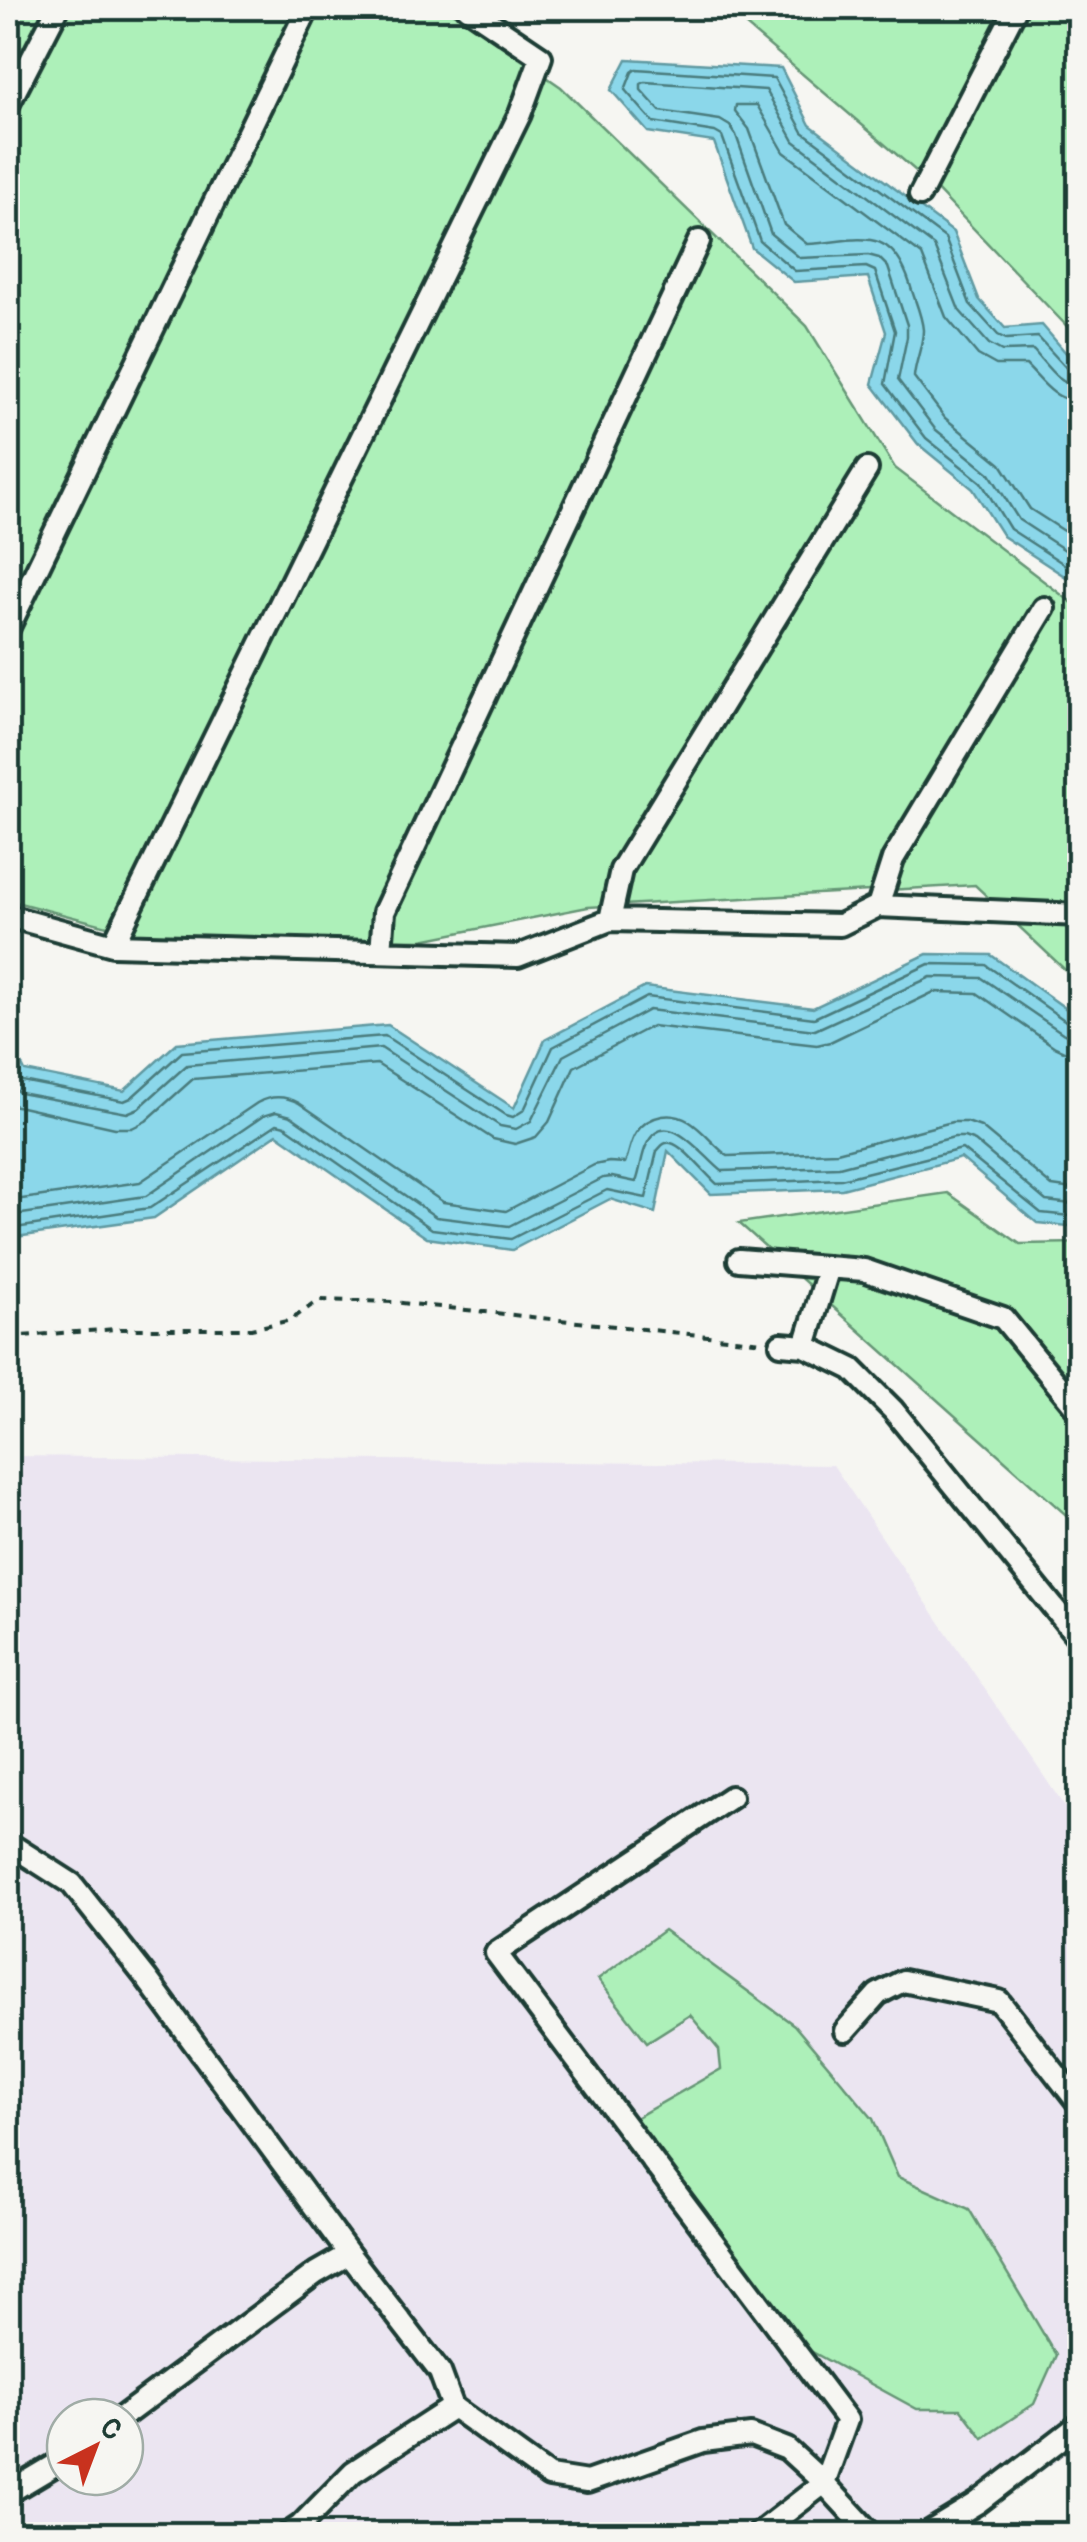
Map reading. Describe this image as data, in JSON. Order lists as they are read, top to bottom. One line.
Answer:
{"north":"top right"}
